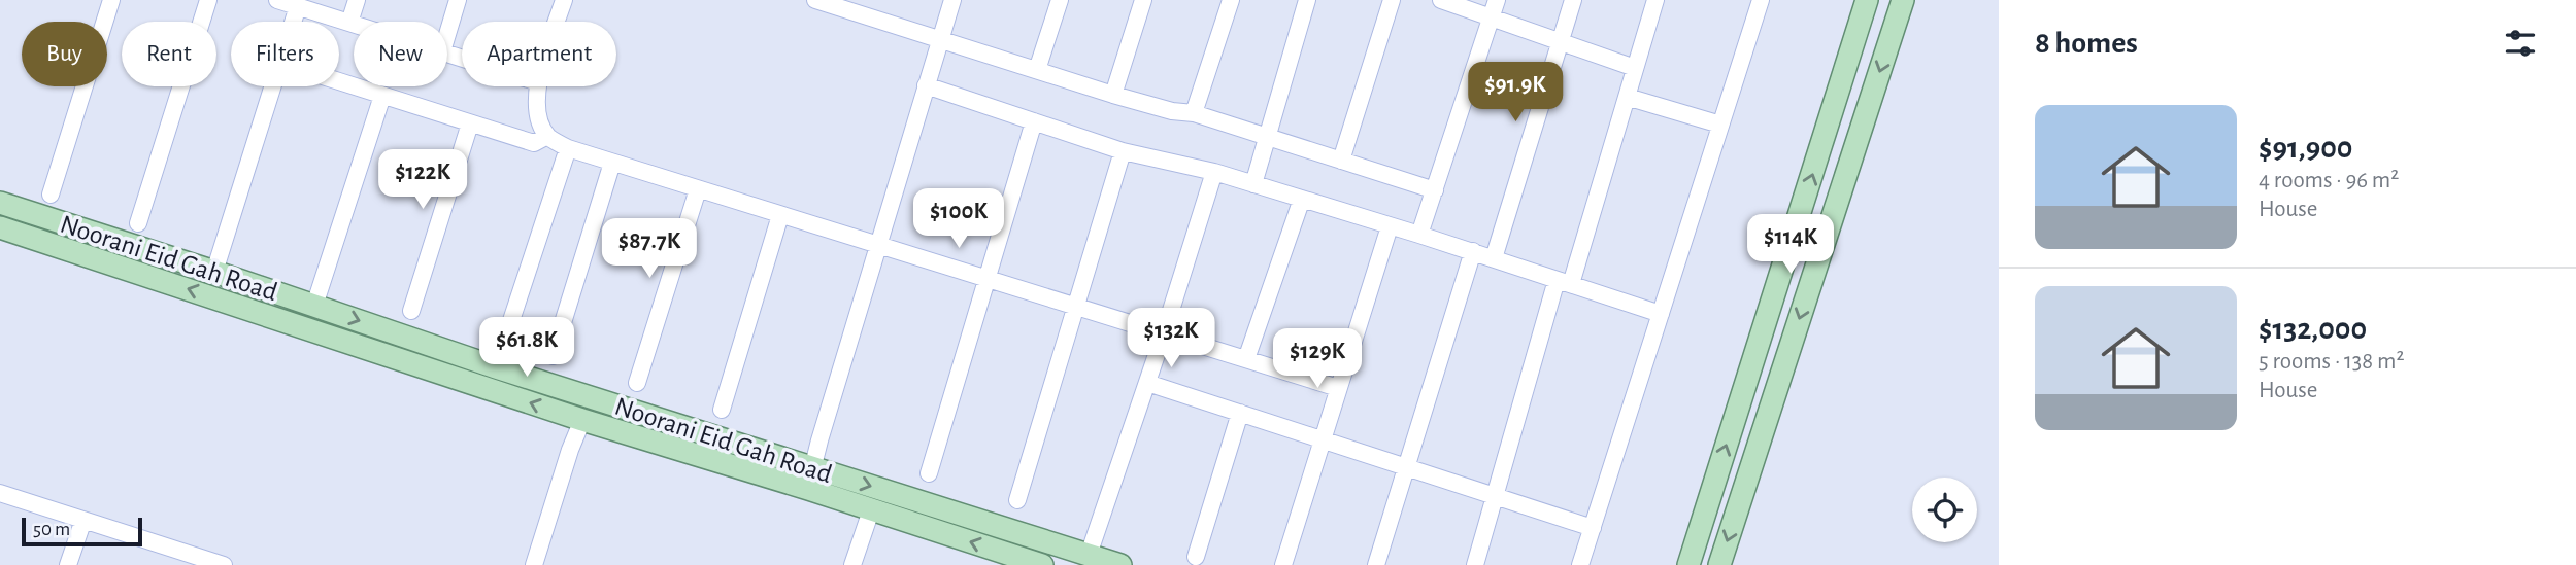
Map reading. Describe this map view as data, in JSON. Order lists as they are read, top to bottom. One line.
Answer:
{"streets":{"main road":["Noorani Eid Gah Road"]},"scale_bar":"50 m","page":{"heading":"8 homes","chip":["Buy","Rent","Filters","New","Apartment"],"price":["$91.9K","$122K","$100K","$114K","$87.7K","$132K","$61.8K","$129K"],"list":[{"name":"$91,900","note":"4 rooms · 96 m² · House"},{"name":"$132,000","note":"5 rooms · 138 m² · House"}],"scale":"50 m"}}
